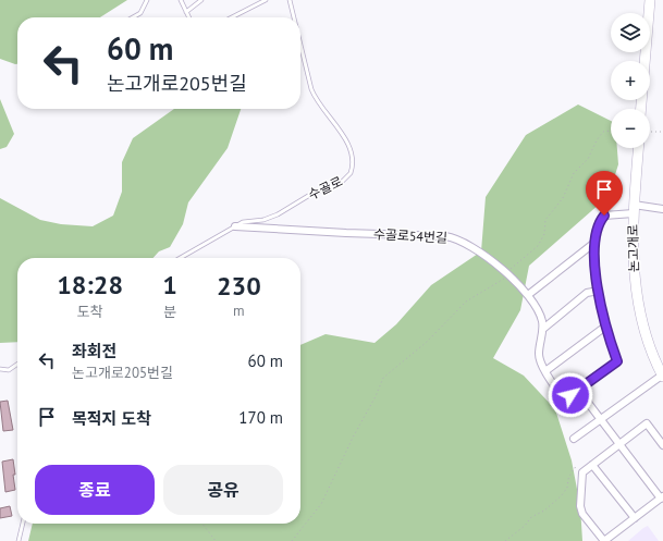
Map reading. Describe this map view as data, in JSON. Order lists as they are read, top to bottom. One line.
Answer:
{"streets":{"main road":["논고개로"],"street":["수골로54번길"],"lane":["수골로"]},"crossings":[["수골로","수골로54번길"]],"page":{"map_buttons":["+","−"],"turn":["60 m","논고개로205번길"],"eta":["18:28","도착","1","분","230","m"],"list":[{"name":"좌회전","note":"논고개로205번길","value":"60 m"},{"name":"목적지 도착","value":"170 m"}],"buttons":["종료","공유"]}}
